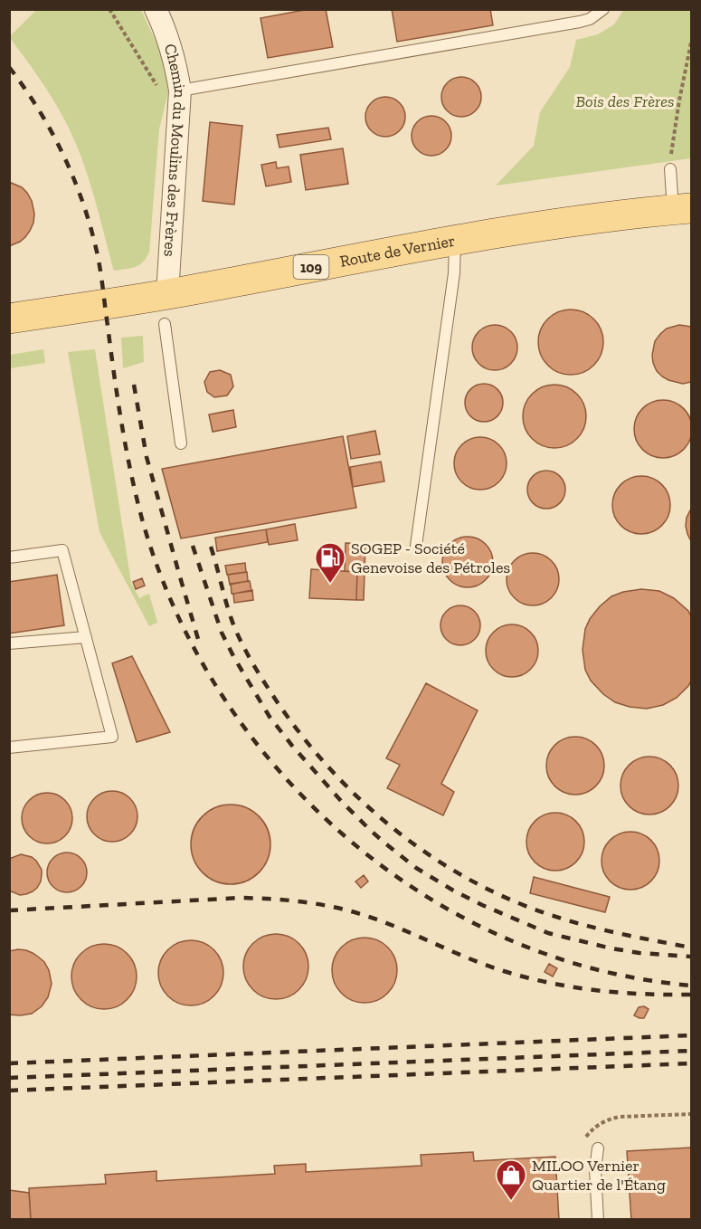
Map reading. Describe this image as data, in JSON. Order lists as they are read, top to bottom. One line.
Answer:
{"streets":{"main road":["Route de Vernier","109"],"street":["Chemin du Moulins des Frères"]},"crossings":[["Chemin du Moulins des Frères","Route de Vernier"]],"parks":["Bois des Frères"],"places":{"fuel station":["SOGEP - Société Genevoise des Pétroles"],"shop":["MILOO Vernier Quartier de l'Étang"]}}
